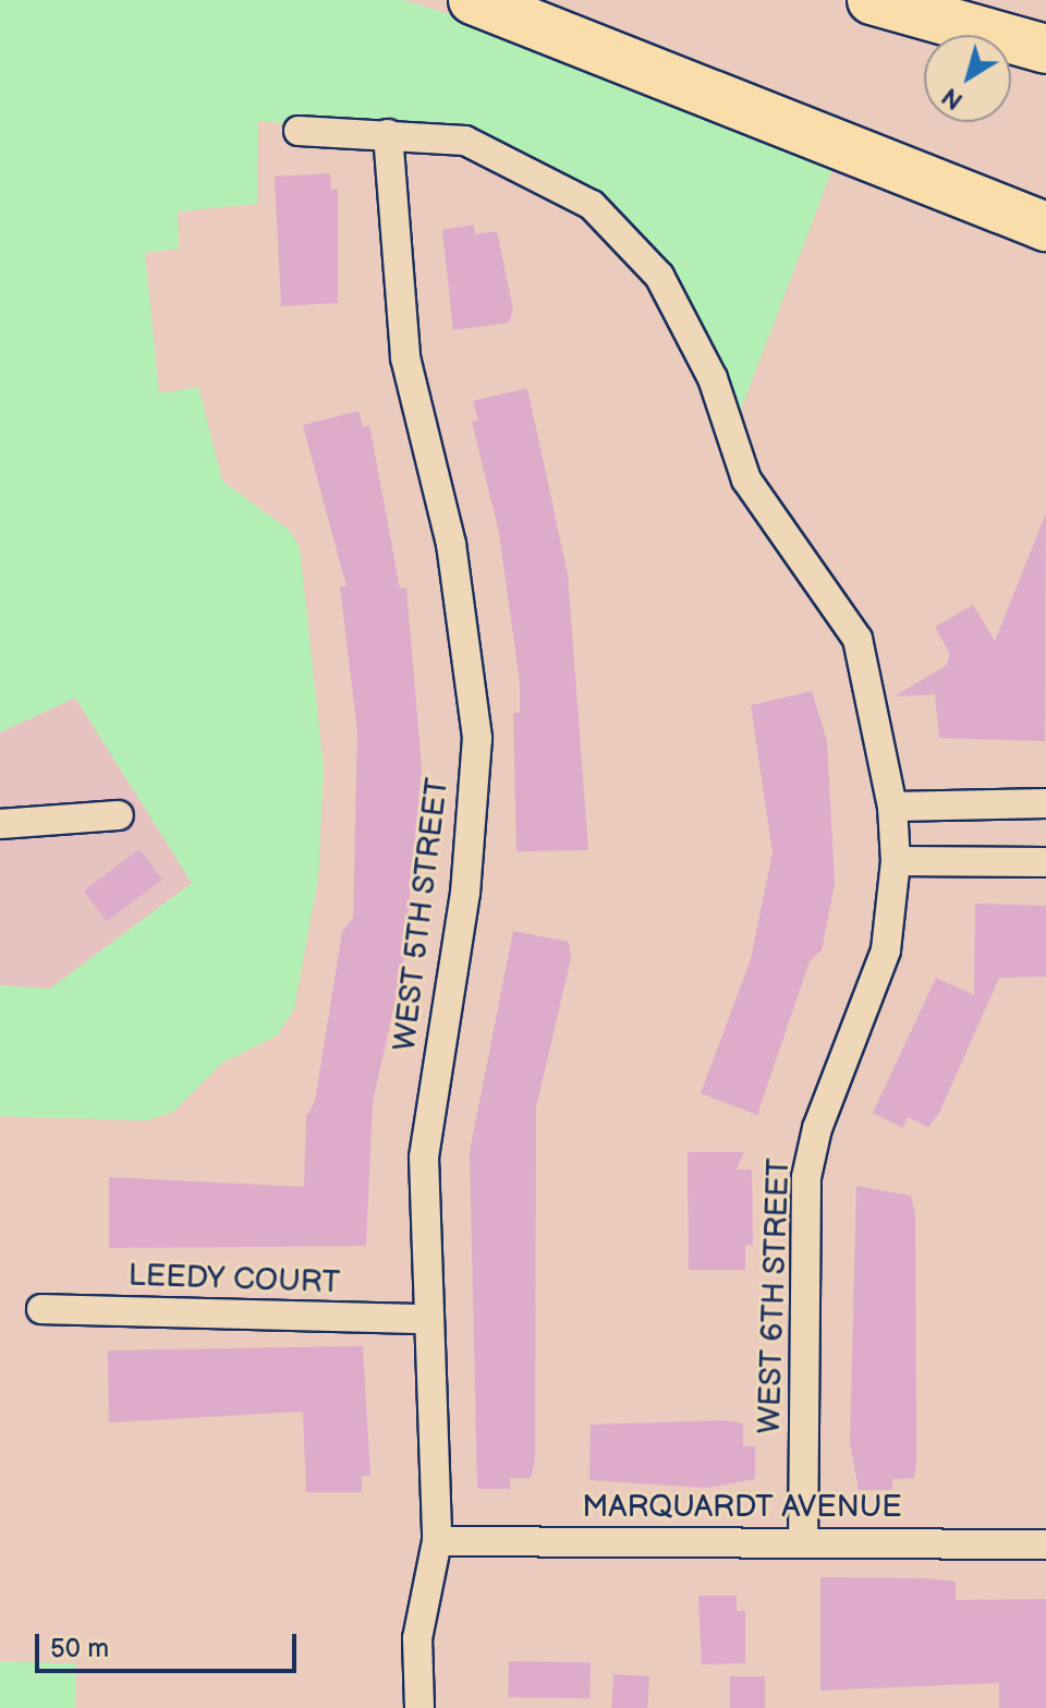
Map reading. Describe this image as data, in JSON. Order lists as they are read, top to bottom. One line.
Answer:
{"streets":{"street":["WEST 5TH STREET","LEEDY COURT","WEST 6TH STREET","MARQUARDT AVENUE"]},"crossings":[["WEST 5TH STREET","LEEDY COURT"],["WEST 5TH STREET","WEST 6TH STREET"],["WEST 5TH STREET","MARQUARDT AVENUE"],["WEST 6TH STREET","MARQUARDT AVENUE"]],"scale_bar":"50 m","north":"bottom left"}
